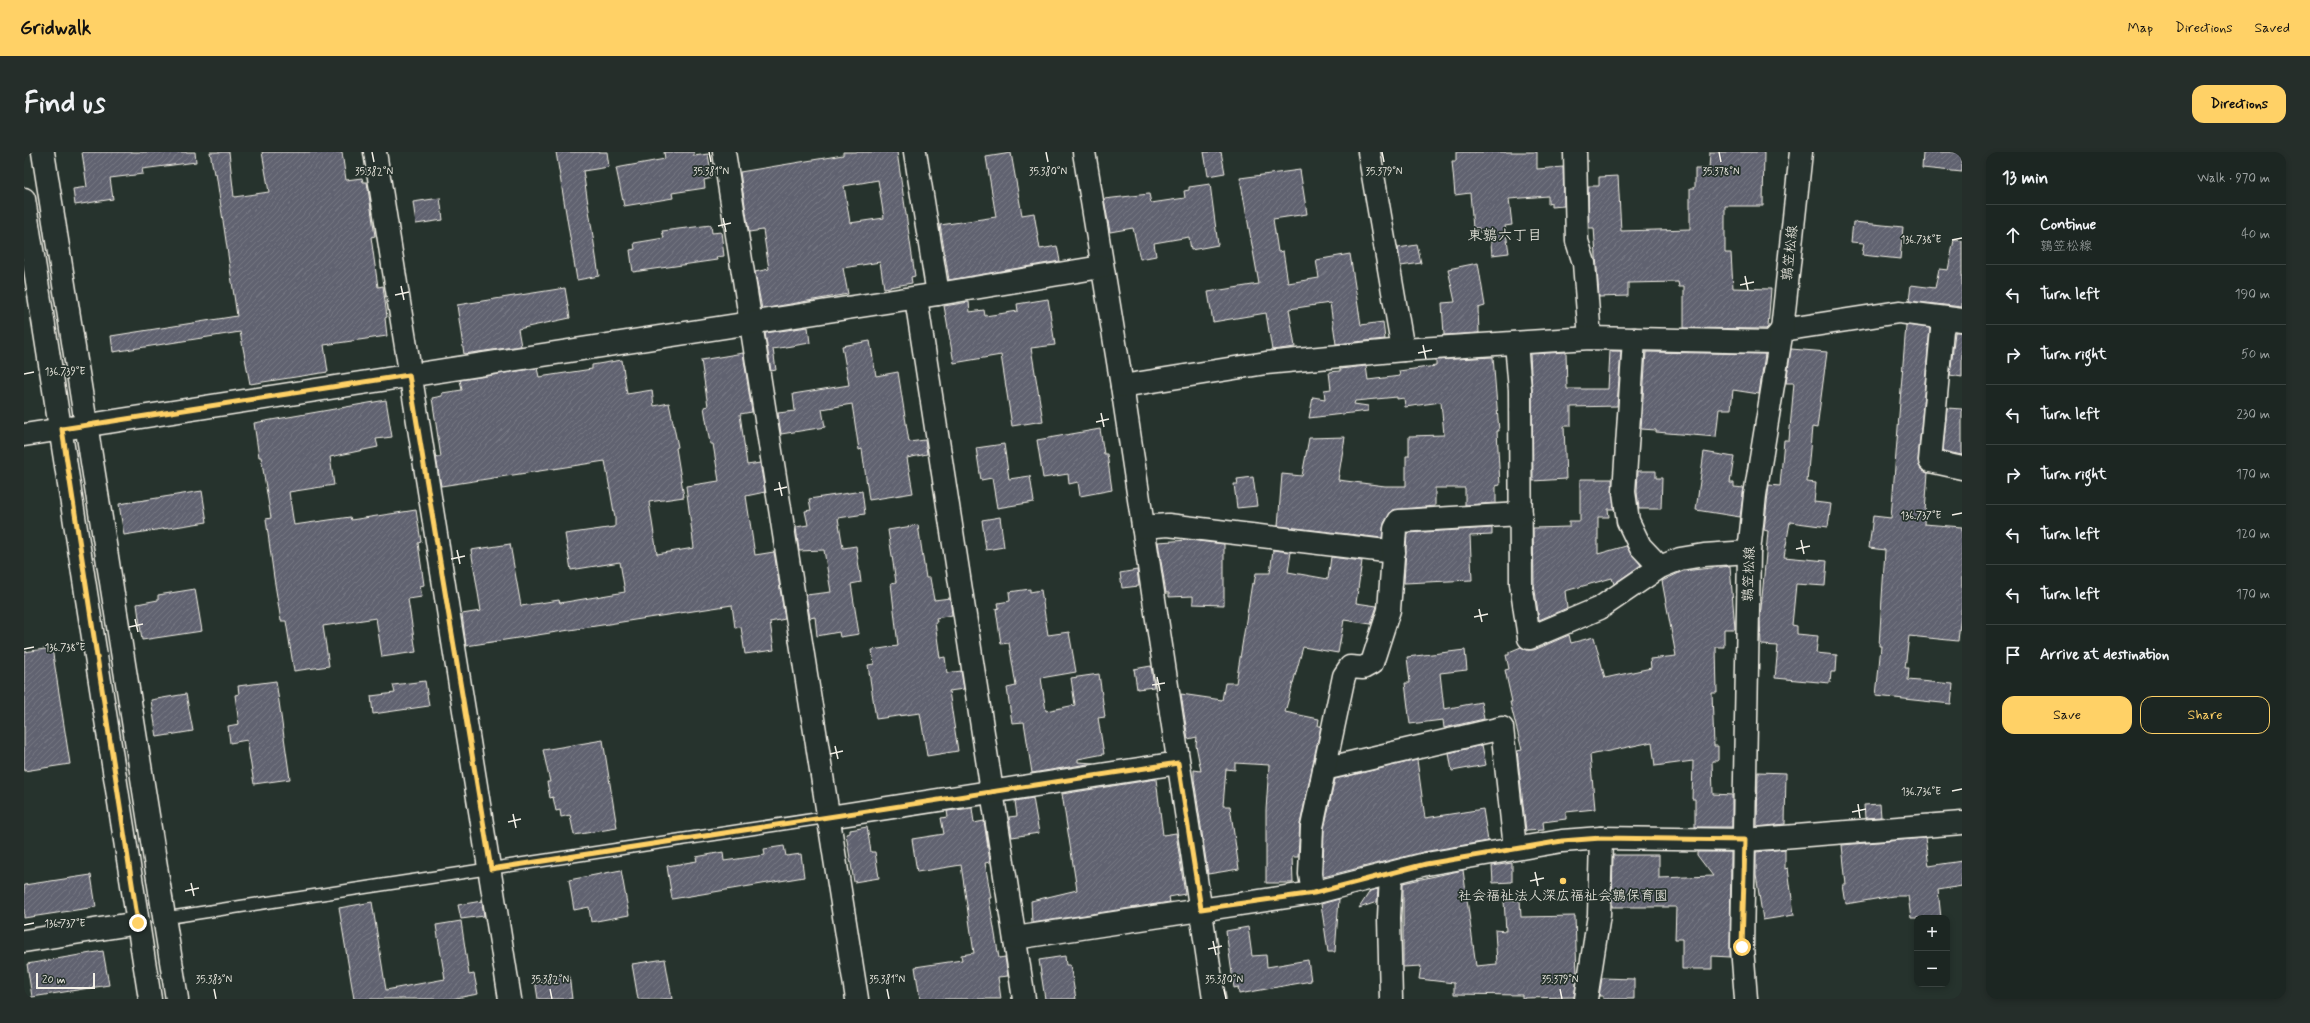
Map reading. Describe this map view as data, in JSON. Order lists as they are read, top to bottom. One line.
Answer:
{"streets":{"street":["鶉笠松線"]},"districts":["東鶉六丁目"],"places":["社会福祉法人深広福祉会鶉保育園"],"scale_bar":"20 m","page":{"header":"Gridwalk","nav":["Map","Directions","Saved"],"buttons":["Directions",["Save","Share"]],"title":"Find us","heading":["13 min","Walk · 970 m"],"list":[["Continue","鶉笠松線","40 m"],["Turn left","190 m"],["Turn right","50 m"],["Turn left","230 m"],["Turn right","170 m"],["Turn left","120 m"],["Turn left","170 m"],"Arrive at destination"],"map_buttons":["+","−"],"scale":"20 m"},"coordinates":["35.382°N","35.381°N","35.380°N","35.379°N","35.378°N","136.738°E","136.739°E","136.737°E","136.736°E","35.383°N"]}
